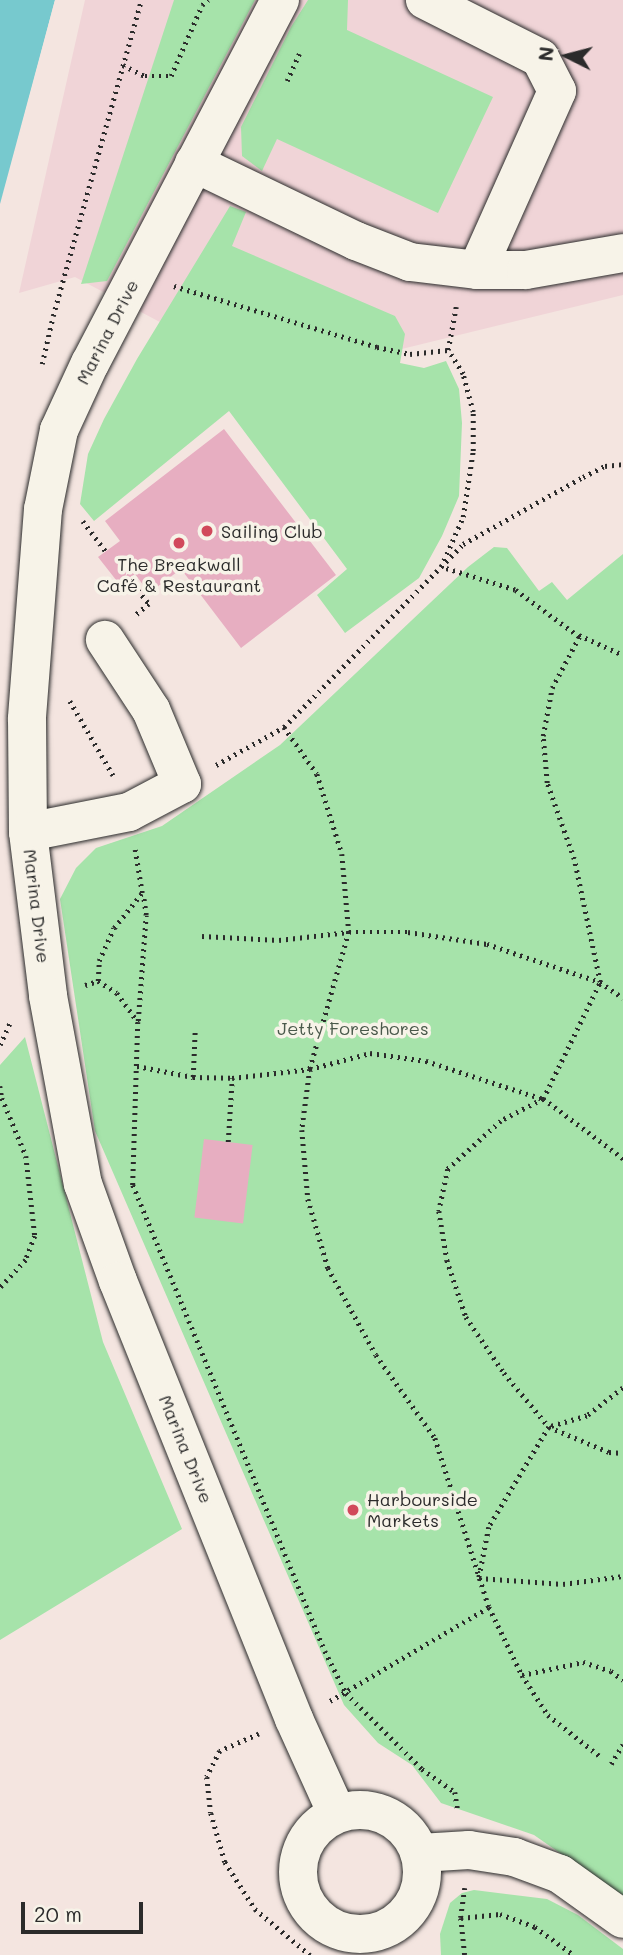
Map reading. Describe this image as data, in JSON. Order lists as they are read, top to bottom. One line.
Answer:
{"streets":{"street":["Marina Drive"]},"parks":["Jetty Foreshores"],"places":["Sailing Club","The Breakwall Café & Restaurant","Harbourside Markets"],"scale_bar":"20 m","north":"left"}
